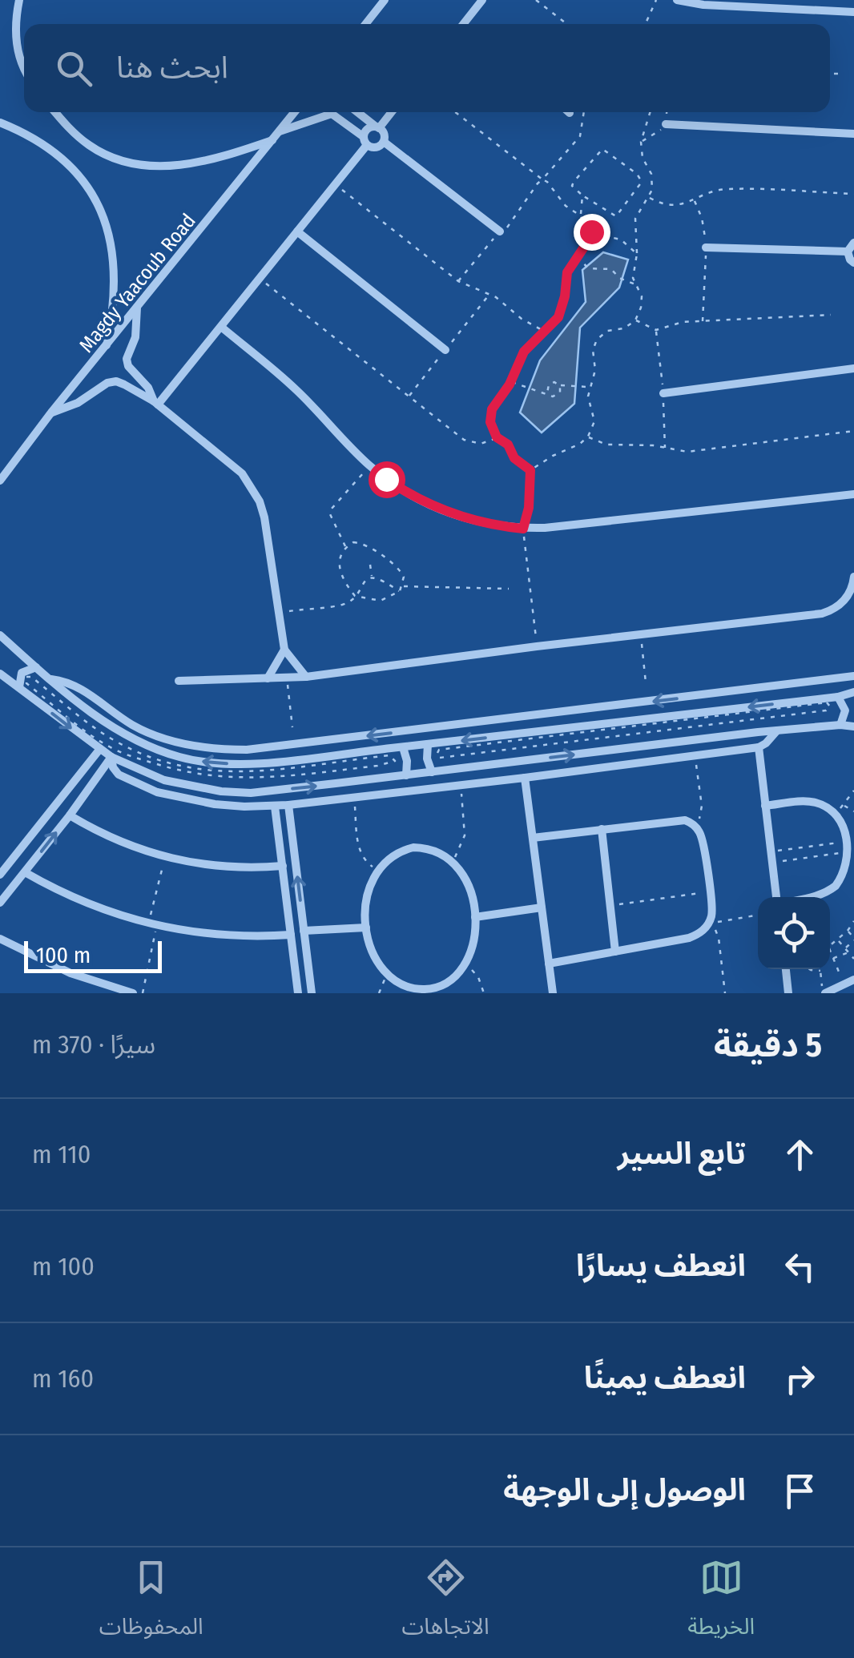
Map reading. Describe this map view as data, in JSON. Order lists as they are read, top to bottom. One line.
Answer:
{"streets":{"street":["Magdy Yaacoub Road"]},"scale_bar":"100 m","page":{"search":"ابحث هنا","scale":"100 m","heading":["5 دقيقة","سيرًا · 370 m"],"list":[["تابع السير","110 m"],["انعطف يسارًا","100 m"],["انعطف يمينًا","160 m"],"الوصول إلى الوجهة"],"nav":["الخريطة","الاتجاهات","المحفوظات"]}}
